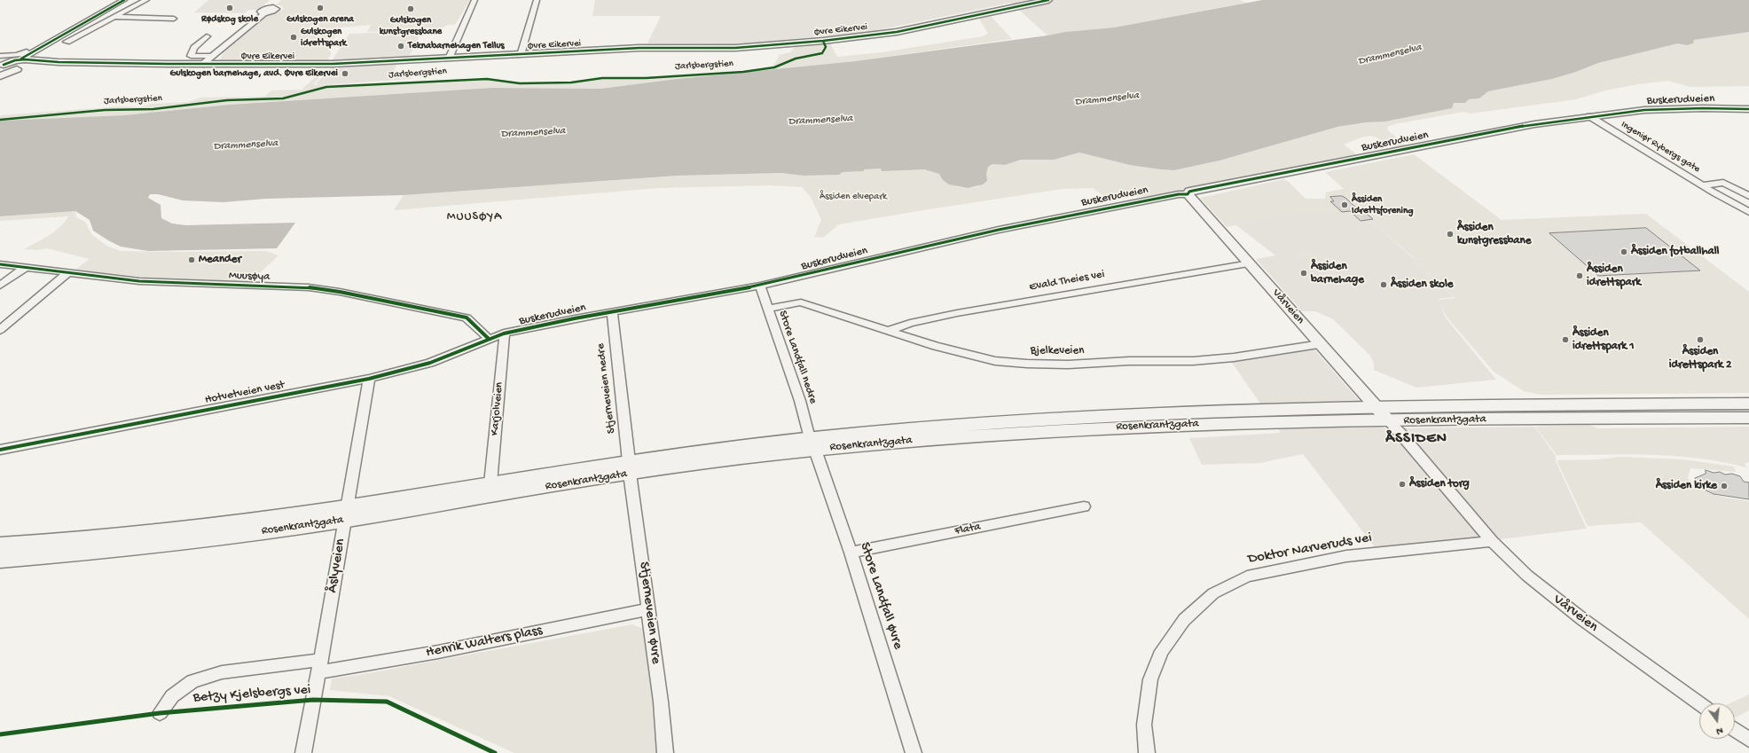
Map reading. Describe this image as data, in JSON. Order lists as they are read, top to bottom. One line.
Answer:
{"streets":{"main road":["Øvre Eikervei","Buskerudveien","Vårveien","Rosenkrantzgata"],"street":["Ingeniør Rybergs gate","Muusøya","Evald Theies vei","Bjelkeveien","Store Landfall nedre","Stjerneveien nedre","Hotvetveien vest","Karjolveien","Flata","Doktor Narveruds vei","Åslyveien","Store Landfall øvre","Stjerneveien øvre","Henrik Walters plass"],"cycle path":["Jarlsbergstien","Betzy Kjelsbergs vei"]},"crossings":[["Buskerudveien","Ingeniør Rybergs gate"],["Buskerudveien","Muusøya"],["Buskerudveien","Vårveien"],["Buskerudveien","Store Landfall nedre"],["Buskerudveien","Stjerneveien nedre"],["Buskerudveien","Hotvetveien vest"],["Buskerudveien","Karjolveien"],["Muusøya","Hotvetveien vest"],["Evald Theies vei","Vårveien"],["Evald Theies vei","Bjelkeveien"],["Vårveien","Bjelkeveien"],["Vårveien","Rosenkrantzgata"],["Vårveien","Doktor Narveruds vei"],["Bjelkeveien","Store Landfall nedre"],["Store Landfall nedre","Rosenkrantzgata"],["Store Landfall nedre","Store Landfall øvre"],["Stjerneveien nedre","Rosenkrantzgata"],["Stjerneveien nedre","Stjerneveien øvre"],["Hotvetveien vest","Åslyveien"],["Karjolveien","Rosenkrantzgata"],["Rosenkrantzgata","Åslyveien"],["Rosenkrantzgata","Store Landfall øvre"],["Rosenkrantzgata","Stjerneveien øvre"],["Flata","Store Landfall øvre"],["Åslyveien","Henrik Walters plass"],["Stjerneveien øvre","Henrik Walters plass"]],"districts":["MUUSØYA","ÅSSIDEN"],"water":["Drammenselva"],"parks":["Åssiden elvepark"],"places":["Rødskog skole","Gulskogen arena","Gulskogen kunstgressbane","Gulskogen idrettspark","Teknabarnehagen Tellus","Gulskogen barnehage, avd. Øvre Eikervei","Åssiden Idrettsforening","Åssiden kunstgressbane","Åssiden fotballhall","Meander","Åssiden barnehage","Åssiden idrettspark","Åssiden skole","Åssiden idrettspark 1","Åssiden idrettspark 2","Åssiden torg","Åssiden kirke"],"north":"bottom"}
